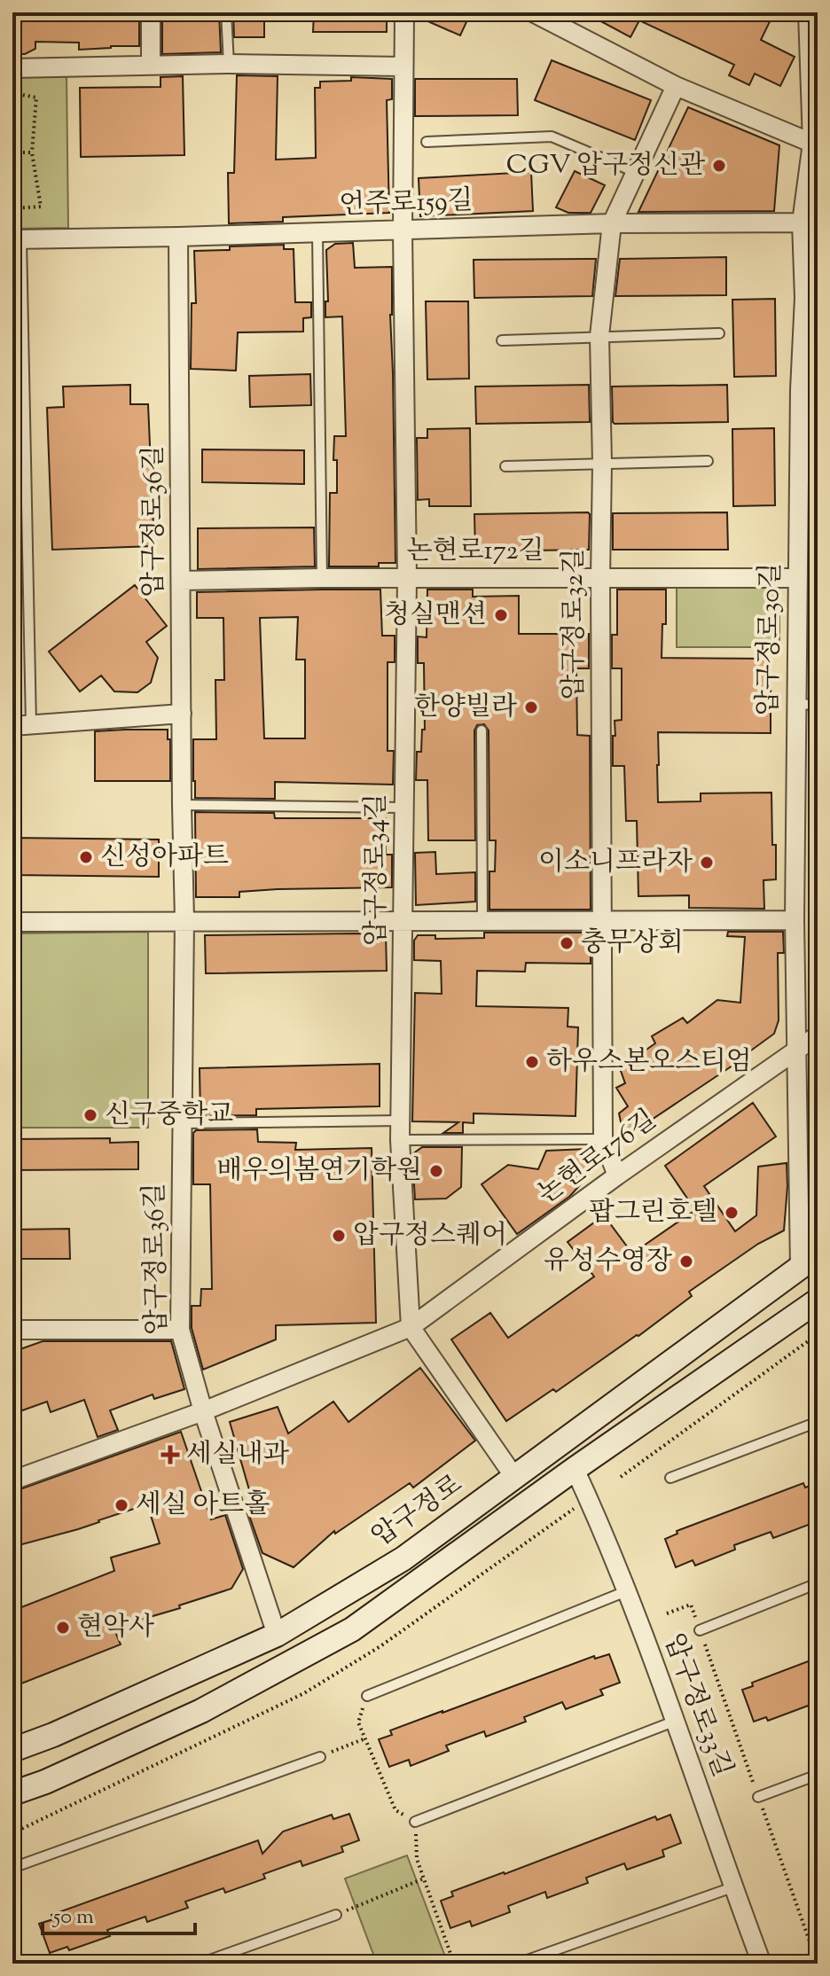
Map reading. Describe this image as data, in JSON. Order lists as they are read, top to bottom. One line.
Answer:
{"streets":{"main road":["압구정로"],"street":["언주로159길","압구정로36길","논현로172길","압구정로32길","압구정로30길","압구정로34길","논현로176길","압구정로33길"]},"crossings":[["언주로159길","압구정로36길"],["언주로159길","압구정로32길"],["언주로159길","압구정로30길"],["언주로159길","압구정로34길"],["압구정로36길","논현로172길"],["압구정로36길","논현로176길"],["압구정로36길","압구정로"],["논현로172길","압구정로32길"],["논현로172길","압구정로30길"],["논현로172길","압구정로34길"],["압구정로32길","논현로176길"],["압구정로30길","논현로176길"],["압구정로30길","압구정로"],["압구정로34길","논현로176길"],["압구정로","압구정로33길"]],"places":{"other":["CGV 압구정신관","청실맨션","한양빌라","신성아파트","이소니프라자","충무상회","하우스본오스티엄","신구중학교","배우의봄연기학원","팝그린호텔","압구정스퀘어","유성수영장","세실 아트홀","현악사"],"health":["세실내과"]},"scale_bar":"50 m"}
